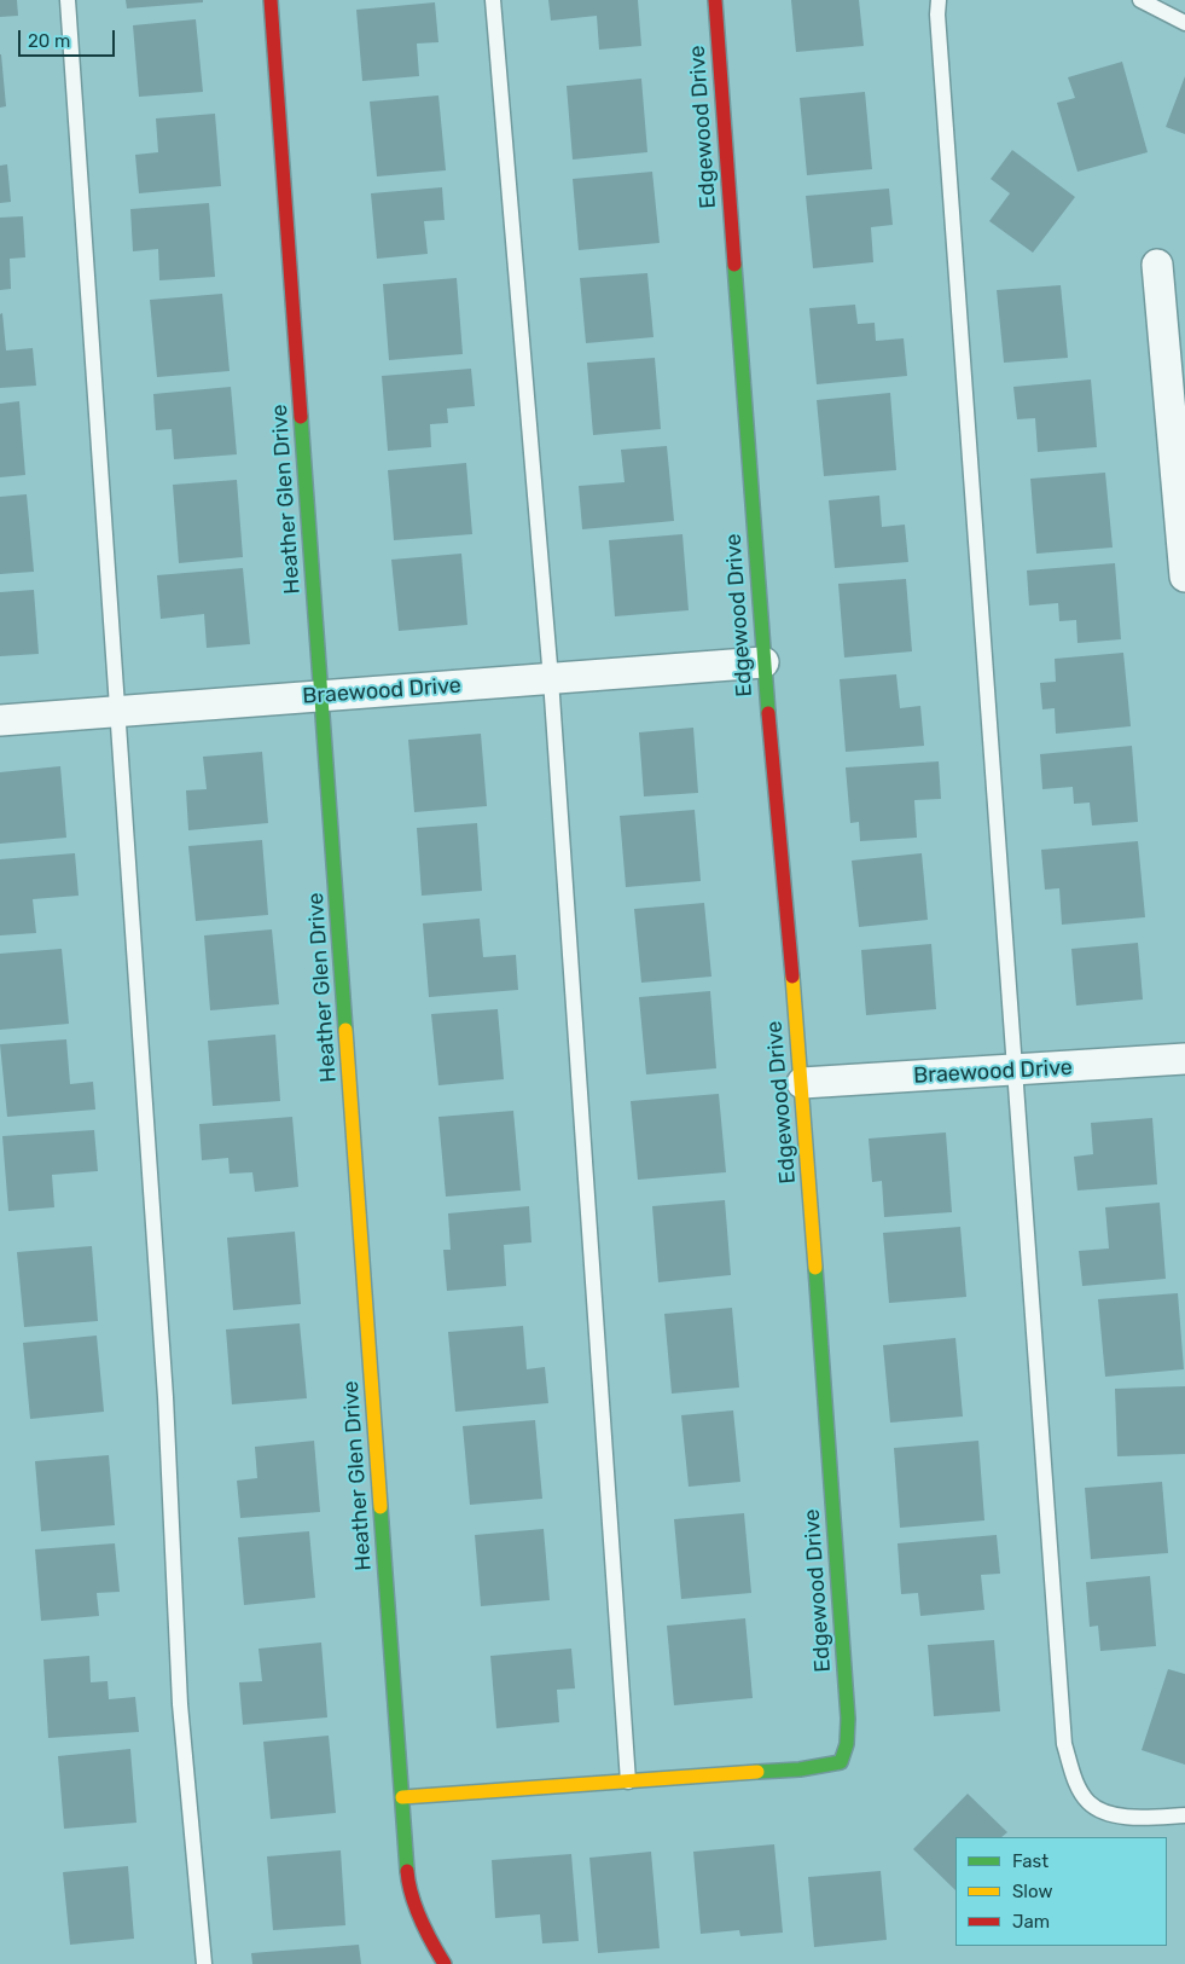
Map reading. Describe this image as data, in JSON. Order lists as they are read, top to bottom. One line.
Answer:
{"streets":{"street":["Edgewood Drive","Heather Glen Drive","Braewood Drive"]},"crossings":[["Edgewood Drive","Heather Glen Drive"],["Edgewood Drive","Braewood Drive"],["Heather Glen Drive","Braewood Drive"]],"legend":["Fast","Slow","Jam"],"scale_bar":"20 m"}
